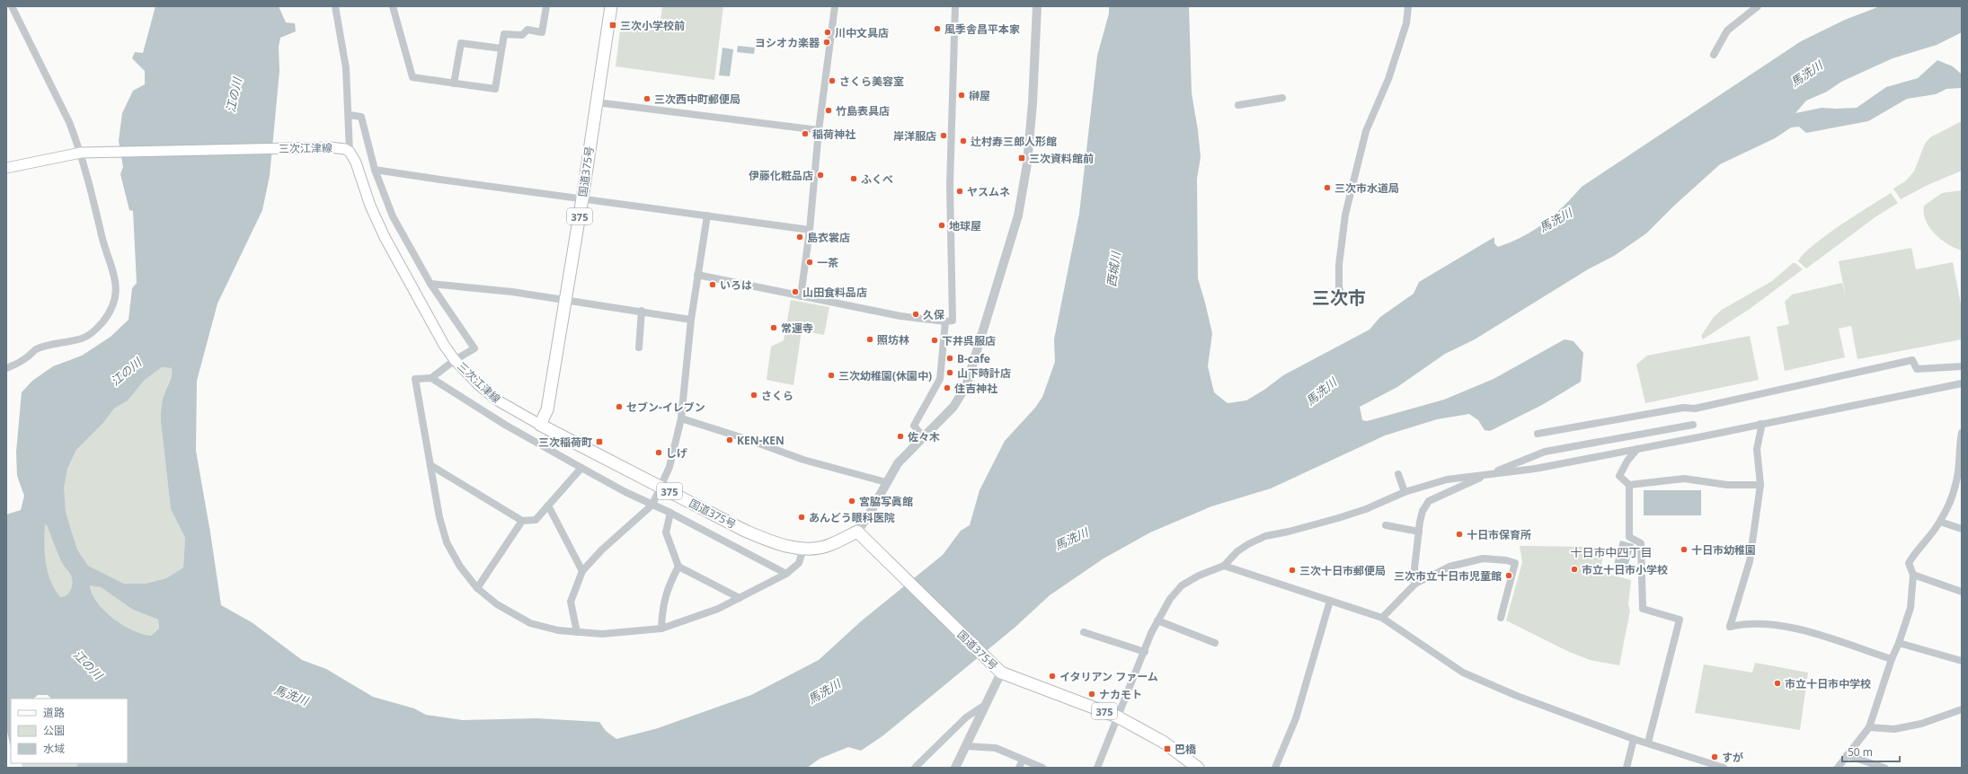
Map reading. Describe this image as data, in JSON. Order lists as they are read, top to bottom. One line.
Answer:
{"streets":{"highway":["国道375号","375"],"main road":["三次江津線"]},"crossings":[["三次江津線","国道375号"]],"districts":["三次市","十日市中四丁目"],"water":["馬洗川","江の川","西城川"],"places":{"transit":["三次小学校前","三次資料館前","三次稲荷町","巴橋"],"other":["風季舎昌平本家","川中文具店","ヨシオカ楽器","さくら美容室","榊屋","三次西中町郵便局","竹島表具店","稲荷神社","岸洋服店","辻村寿三郎人形館","伊藤化粧品店","ふくべ","三次市水道局","ヤスムネ","地球屋","島衣裳店","一茶","いろは","山田食料品店","久保","常運寺","照坊林","下井呉服店","B-cafe","山下時計店","三次幼稚園(休園中)","住吉神社","さくら","セブン-イレブン","佐々木","KEN-KEN","しげ","宮脇写眞館","あんどう眼科医院","十日市保育所","十日市幼稚園","市立十日市小学校","三次十日市郵便局","三次市立十日市児童館","イタリアン ファーム","市立十日市中学校","ナカモト","すが"]},"legend":["道路","公園","水域"],"scale_bar":"50 m"}
